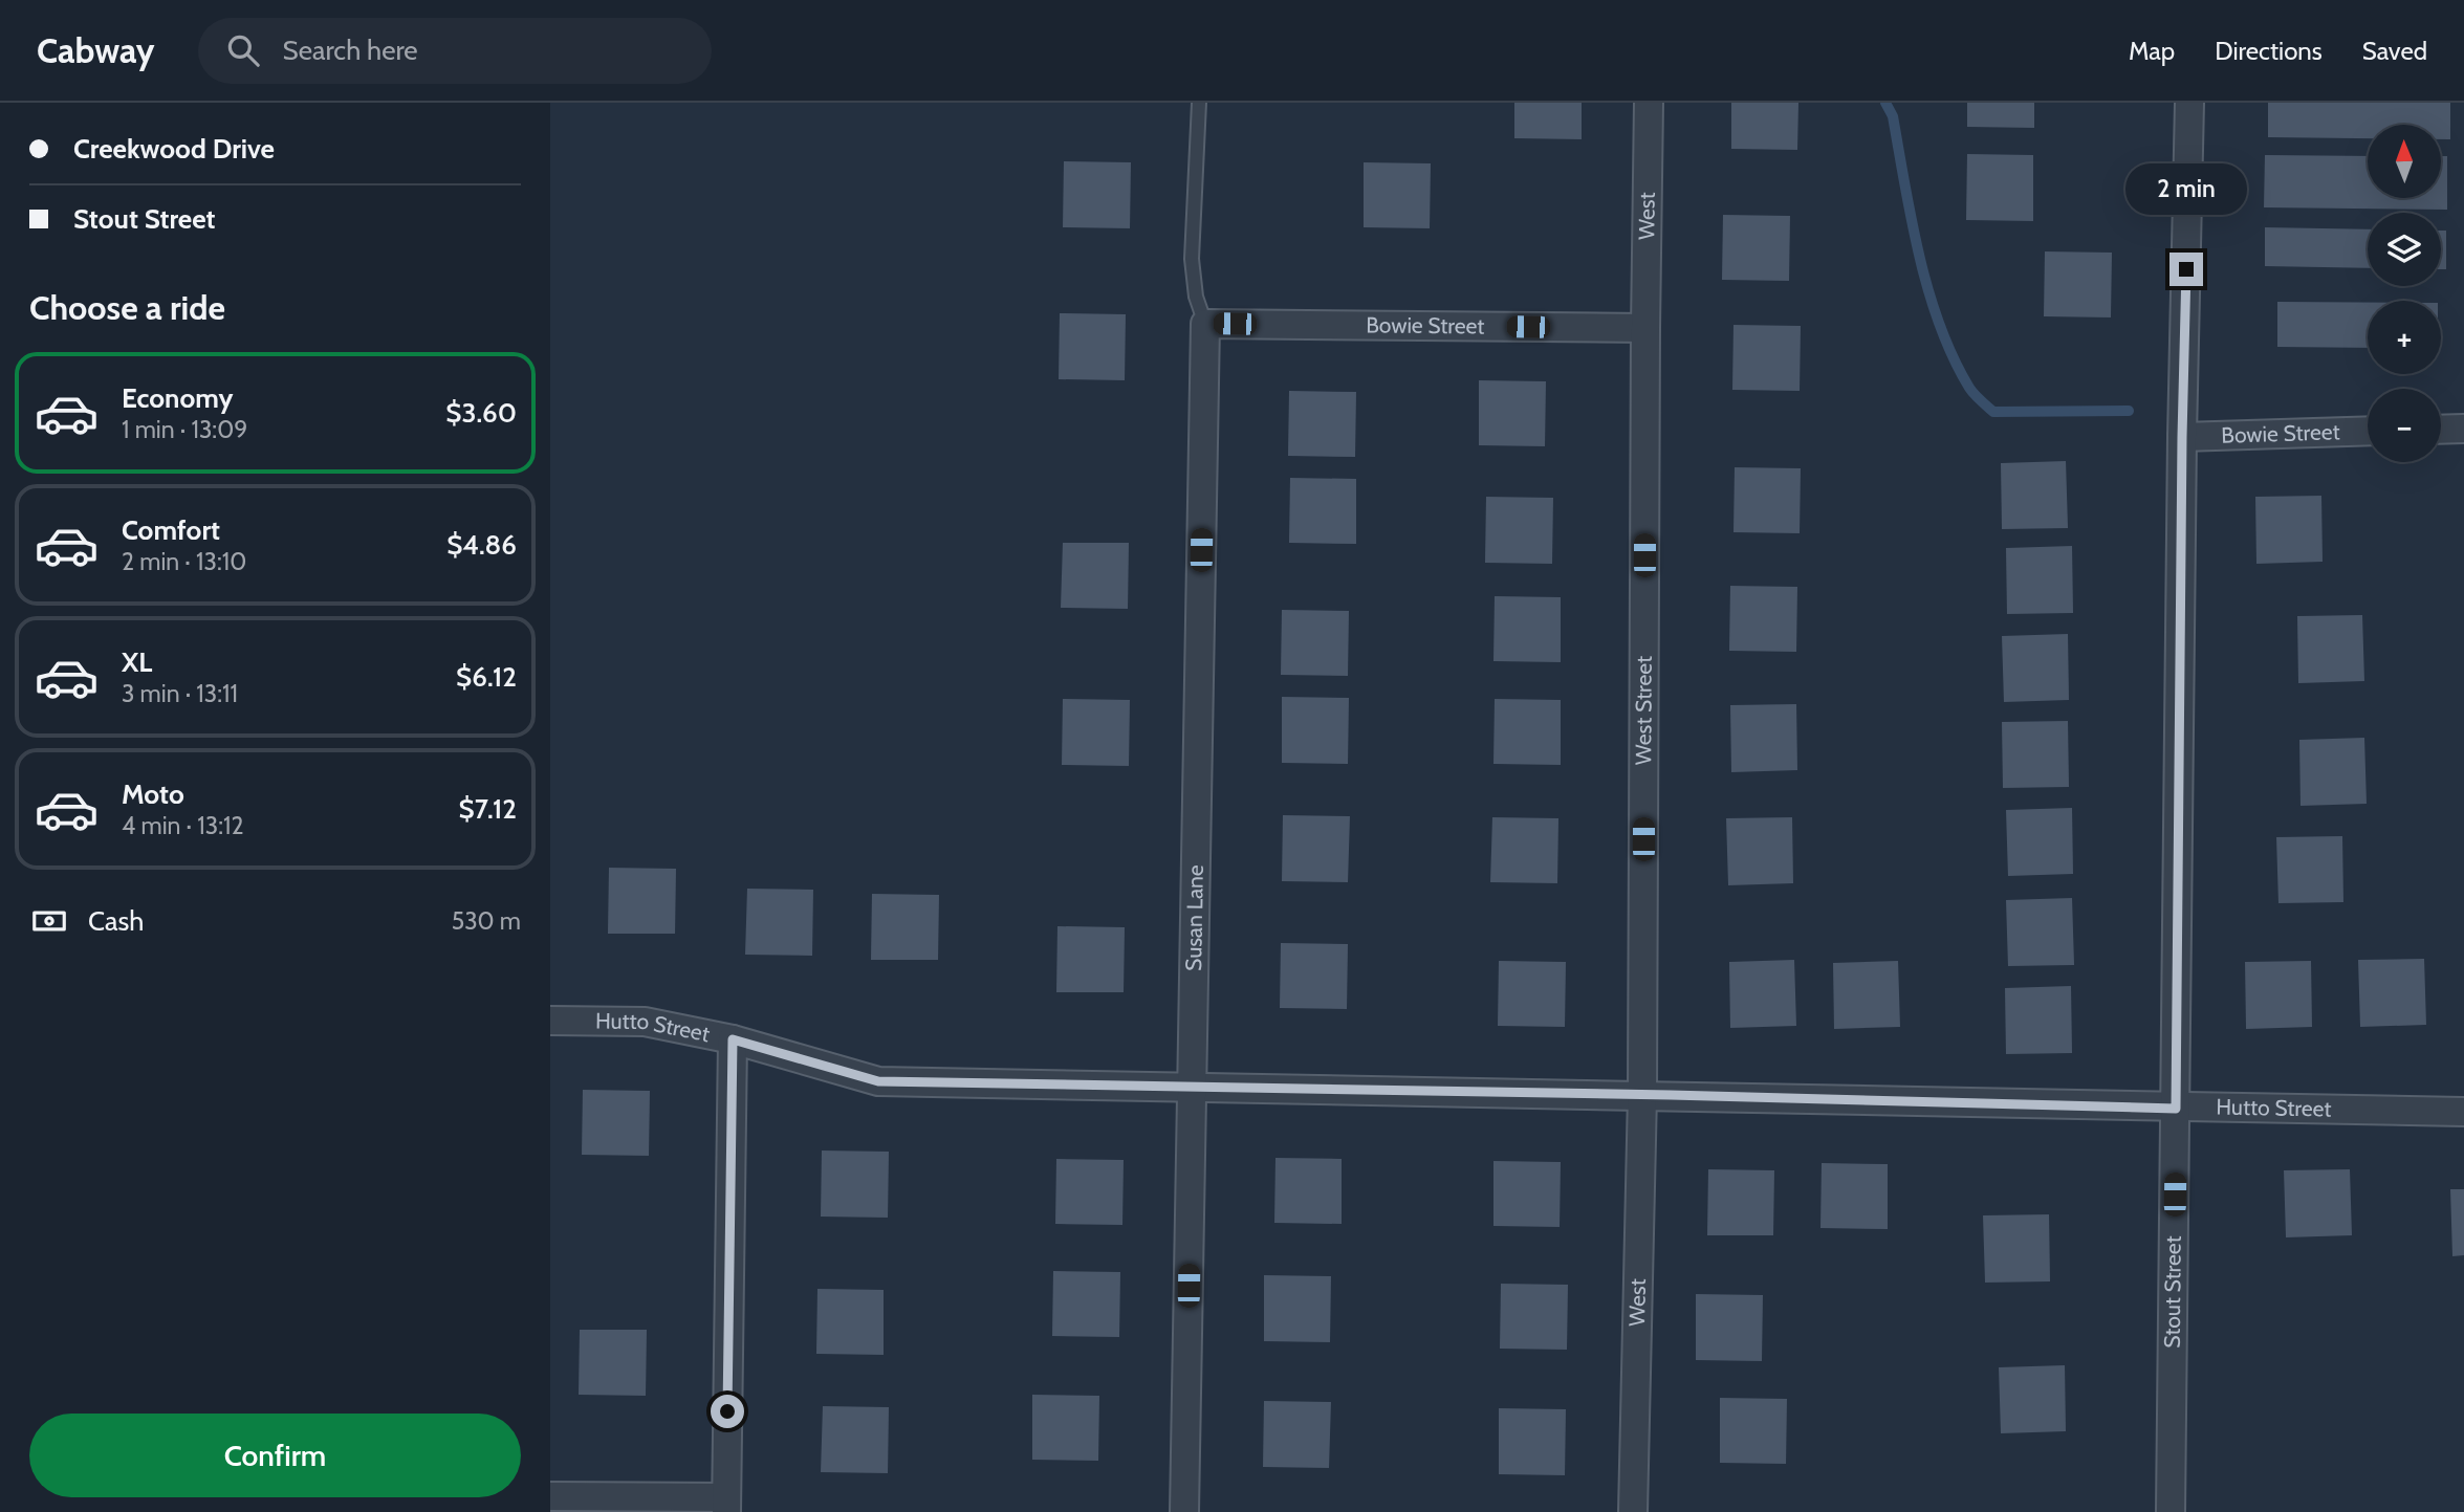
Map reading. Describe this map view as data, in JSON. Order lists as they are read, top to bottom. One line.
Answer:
{"streets":{"street":["West","Bowie Street","West Street","Susan Lane","Hutto Street","Stout Street"]},"crossings":[["West","Bowie Street"],["West","West Street"],["West","Hutto Street"],["Bowie Street","West Street"],["Bowie Street","Susan Lane"],["Bowie Street","Stout Street"],["West Street","Hutto Street"],["Susan Lane","Hutto Street"],["Hutto Street","Stout Street"]],"north":"top","page":{"header":"Cabway","search":"Search here","nav":["Map","Directions","Saved"],"banner":["Creekwood Drive","Stout Street"],"map_buttons":["+","−"],"bubble":"2 min","heading":"Choose a ride","list":[{"name":"Economy","note":"1 min · 13:09","value":"$3.60"},{"name":"Comfort","note":"2 min · 13:10","value":"$4.86"},{"name":"XL","note":"3 min · 13:11","value":"$6.12"},{"name":"Moto","note":"4 min · 13:12","value":"$7.12"}],"pay":["Cash","530 m"],"buttons":"Confirm"}}
